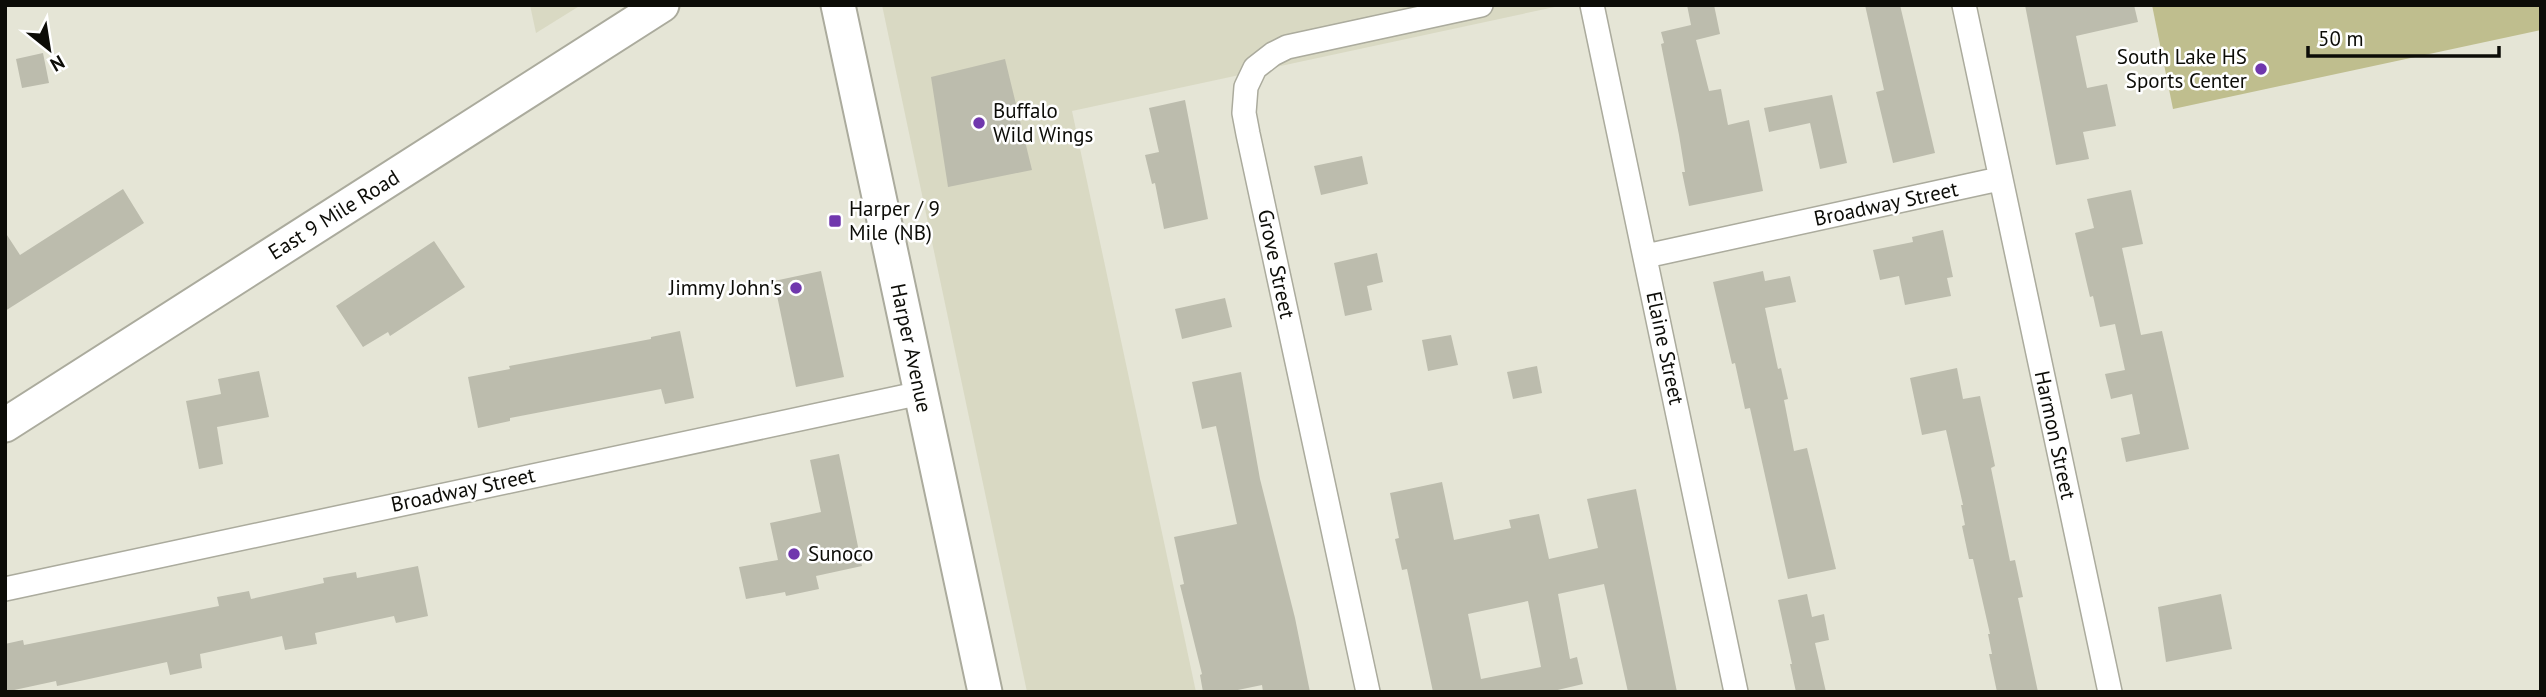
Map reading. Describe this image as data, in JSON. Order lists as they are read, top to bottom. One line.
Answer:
{"streets":{"main road":["East 9 Mile Road","Harper Avenue"],"street":["Broadway Street","Grove Street","Elaine Street","Harmon Street"]},"crossings":[["Broadway Street","Harper Avenue"],["Broadway Street","Elaine Street"],["Broadway Street","Harmon Street"]],"places":{"other":["South Lake HS Sports Center","Buffalo Wild Wings","Jimmy John's","Sunoco"],"transit":["Harper / 9 Mile (NB)"]},"scale_bar":"50 m","north":"bottom right"}
